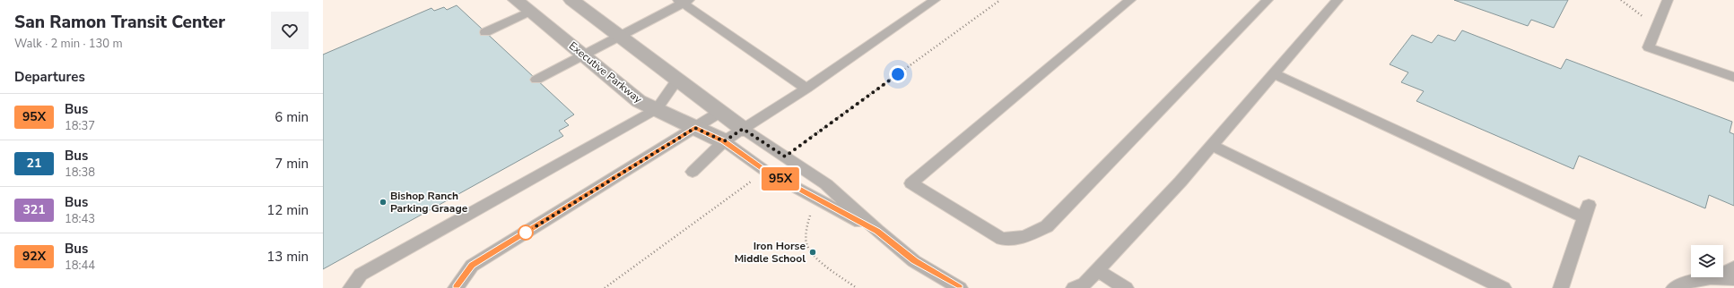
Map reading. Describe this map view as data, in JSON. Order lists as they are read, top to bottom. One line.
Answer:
{"streets":{"street":["Executive Parkway"]},"places":["Bishop Ranch Parking Graage","Iron Horse Middle School"],"lines":["bus line 95X"],"page":{"heading":[["San Ramon Transit Center","Walk · 2 min · 130 m"],"Departures"],"on_map":"95X","list":[{"mark":"95X","name":"Bus","note":"18:37","value":"6 min"},{"mark":"21","name":"Bus","note":"18:38","value":"7 min"},{"mark":"321","name":"Bus","note":"18:43","value":"12 min"},{"mark":"92X","name":"Bus","note":"18:44","value":"13 min"}]}}
